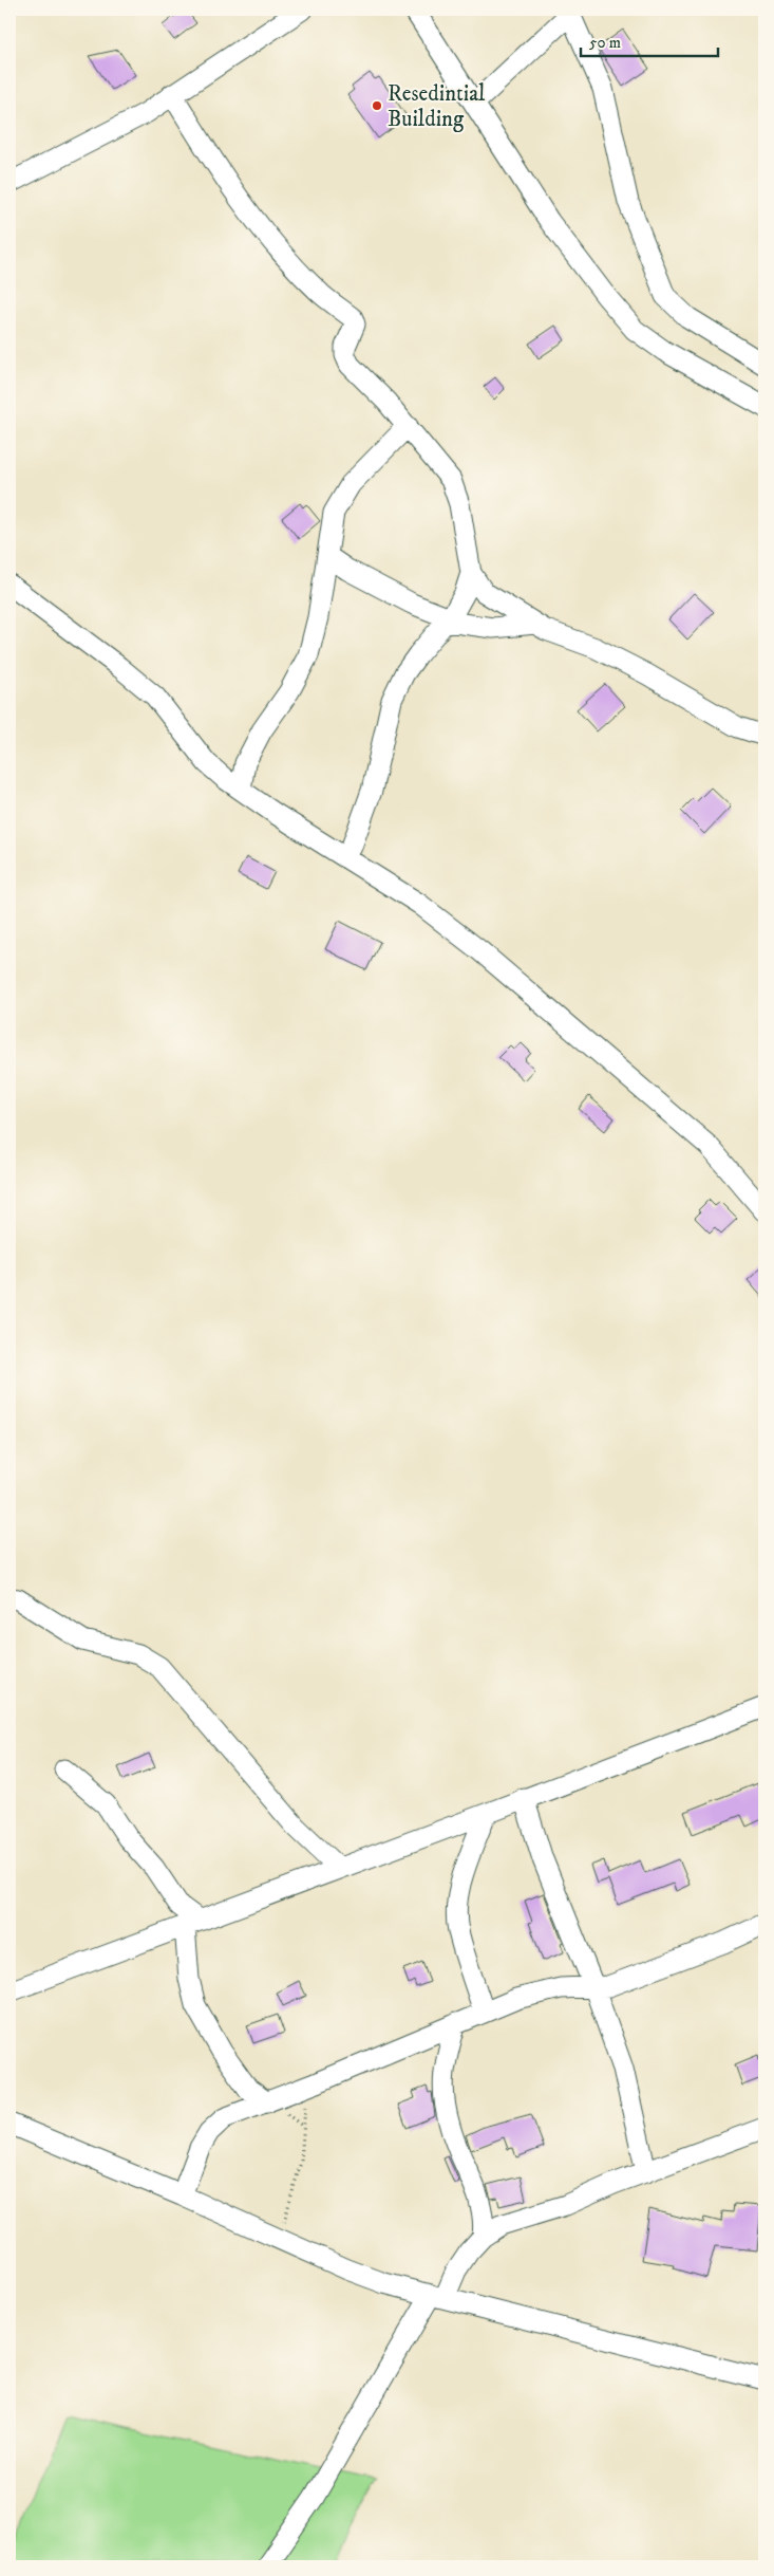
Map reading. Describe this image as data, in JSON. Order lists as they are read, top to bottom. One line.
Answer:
{"places":["Resedintial Building"],"scale_bar":"50 m"}
